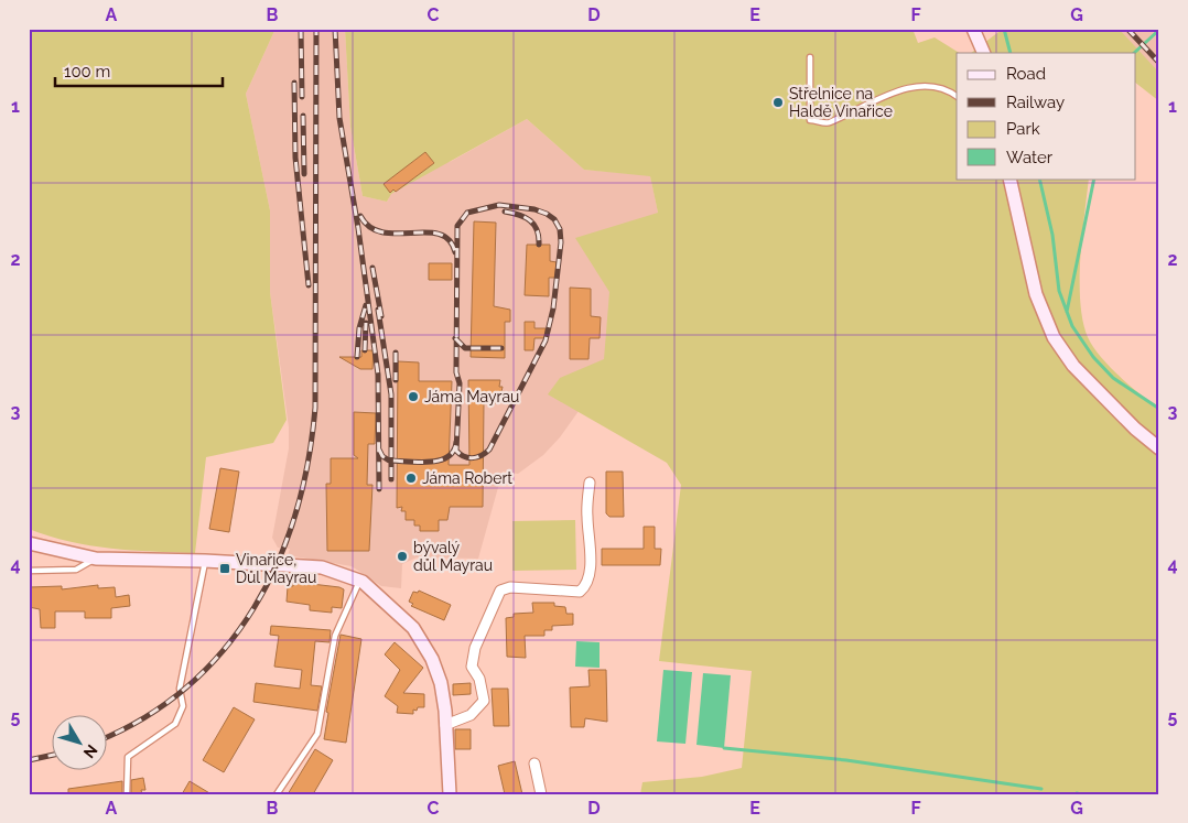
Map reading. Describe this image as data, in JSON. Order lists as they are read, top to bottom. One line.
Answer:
{"places":{"other":["Střelnice na Haldě Vinařice","Jáma Mayrau","Jáma Robert","bývalý důl Mayrau"],"transit":["Vinařice, Důl Mayrau"]},"legend":["Road","Railway","Park","Water"],"scale_bar":"100 m","north":"bottom right","grid":{"columns":["A","B","C","D","E","F","G"],"rows":["1","2","3","4","5"]}}
